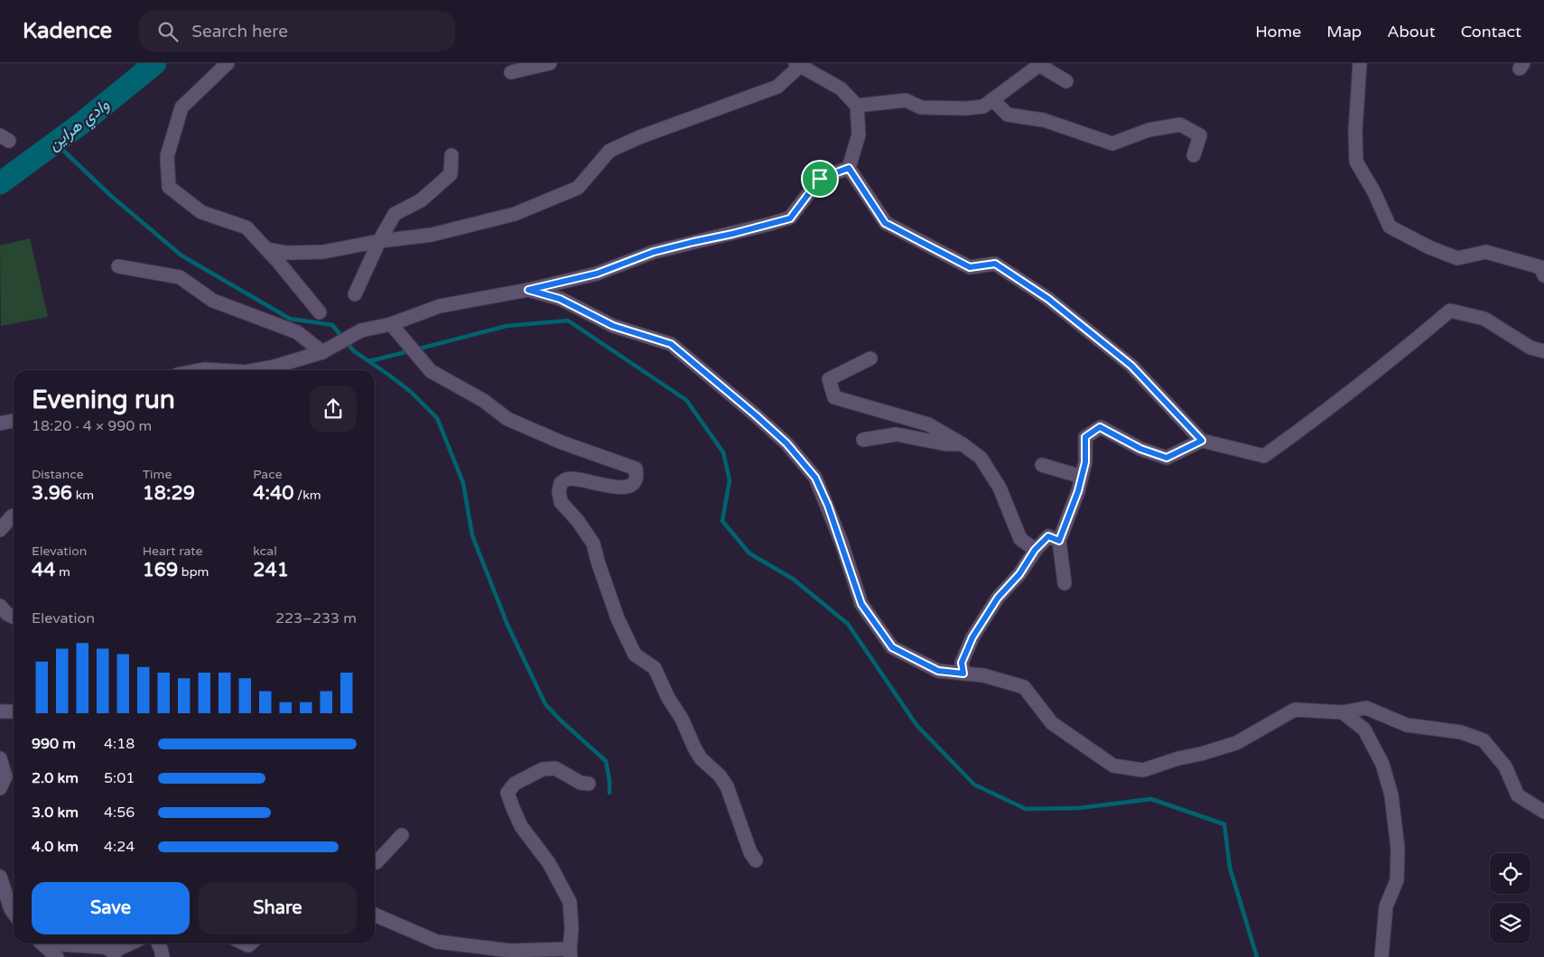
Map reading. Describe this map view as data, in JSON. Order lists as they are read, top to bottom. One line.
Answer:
{"water":["وادي هراين"],"page":{"header":"Kadence","search":"Search here","nav":["Home","Map","About","Contact"],"heading":["Evening run","18:20 · 4 × 990 m"],"stats":[["Distance","3.96 km"],["Time","18:29"],["Pace","4:40 /km"],["Elevation","44 m"],["Heart rate","169 bpm"],["kcal","241"]],"chart":["Elevation","223–233 m"],"list":[{"name":"990 m","note":"4:18"},{"name":"2.0 km","note":"5:01"},{"name":"3.0 km","note":"4:56"},{"name":"4.0 km","note":"4:24"}],"buttons":["Save","Share"]}}
